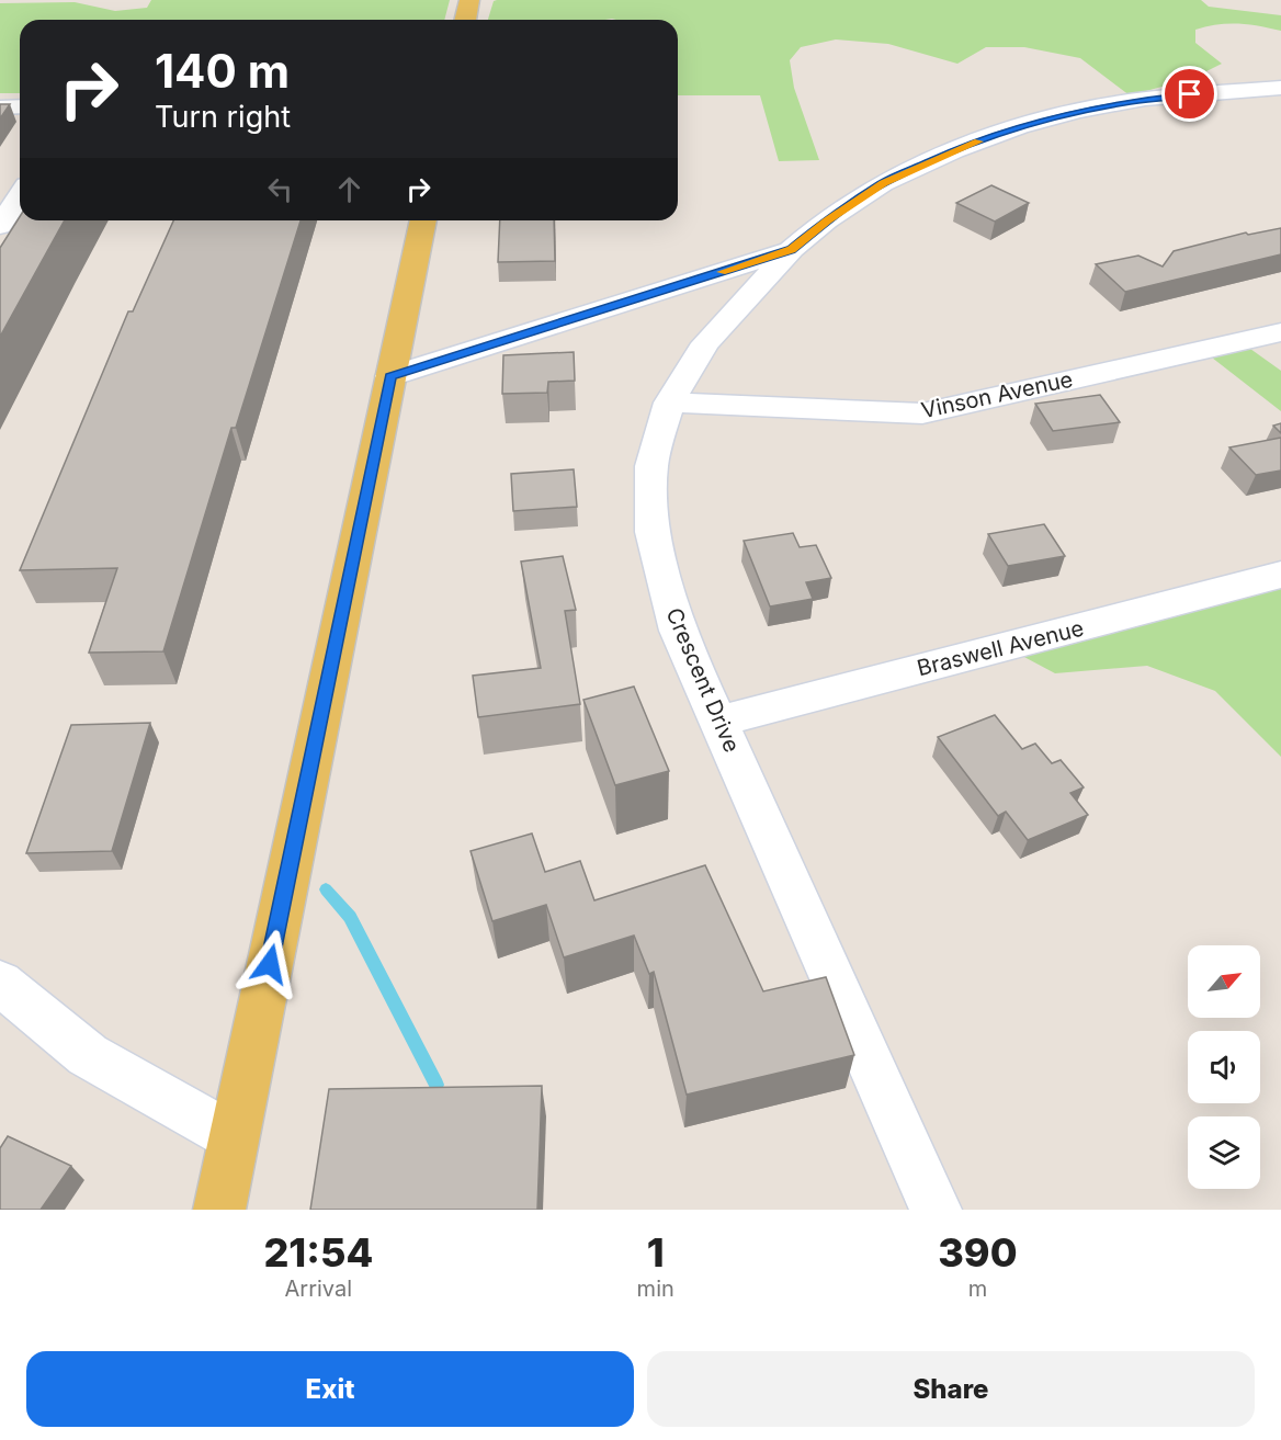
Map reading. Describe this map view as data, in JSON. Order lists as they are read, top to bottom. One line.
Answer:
{"streets":{"street":["Vinson Avenue","Braswell Avenue","Crescent Drive"]},"crossings":[["Vinson Avenue","Crescent Drive"],["Braswell Avenue","Crescent Drive"]],"north":"top right","page":{"turn":["140 m","Turn right"],"eta":["21:54","Arrival","1","min","390","m"],"buttons":["Exit","Share"]}}
